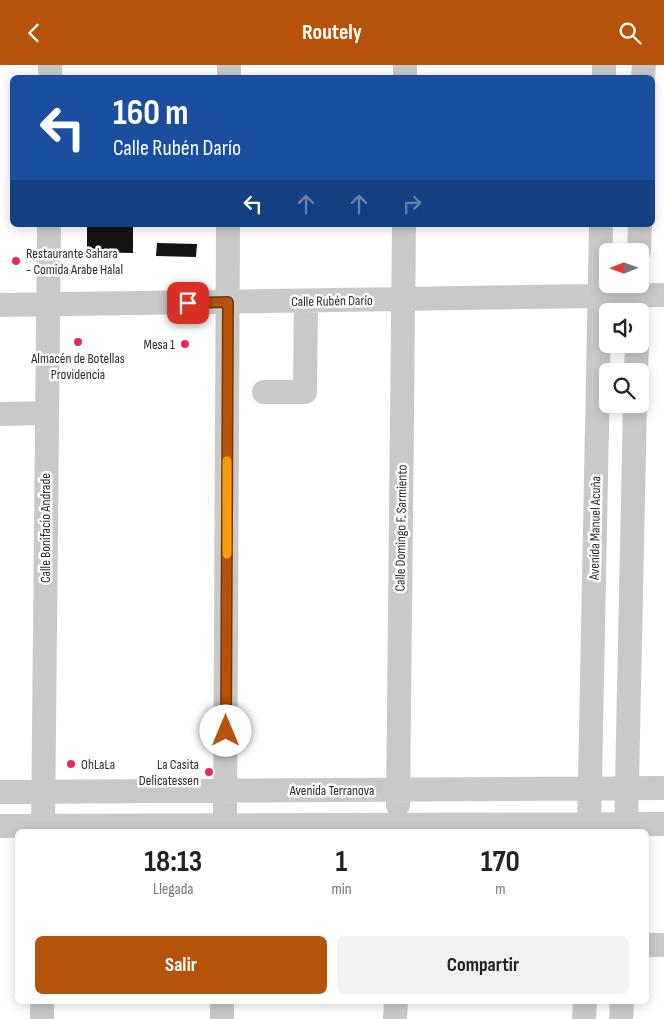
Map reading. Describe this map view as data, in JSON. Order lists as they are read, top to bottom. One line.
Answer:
{"streets":{"street":["Calle Rubén Darío","Calle Bonifacio Andrade","Calle Domingo F. Sarmiento","Avenida Manuel Acuña","Avenida Terranova"]},"crossings":[["Calle Rubén Darío","Calle Bonifacio Andrade"],["Calle Rubén Darío","Calle Domingo F. Sarmiento"],["Calle Rubén Darío","Avenida Manuel Acuña"],["Calle Bonifacio Andrade","Avenida Terranova"],["Calle Domingo F. Sarmiento","Avenida Terranova"],["Avenida Manuel Acuña","Avenida Terranova"]],"places":["Restaurante Sahara - Comida Arabe Halal","Almacén de Botellas Providencia","Mesa 1","OhLaLa","La Casita Delicatessen"],"north":"left","page":{"header":"Routely","turn":["160 m","Calle Rubén Darío"],"eta":["18:13","Llegada","1","min","170","m"],"buttons":["Salir","Compartir"]}}
